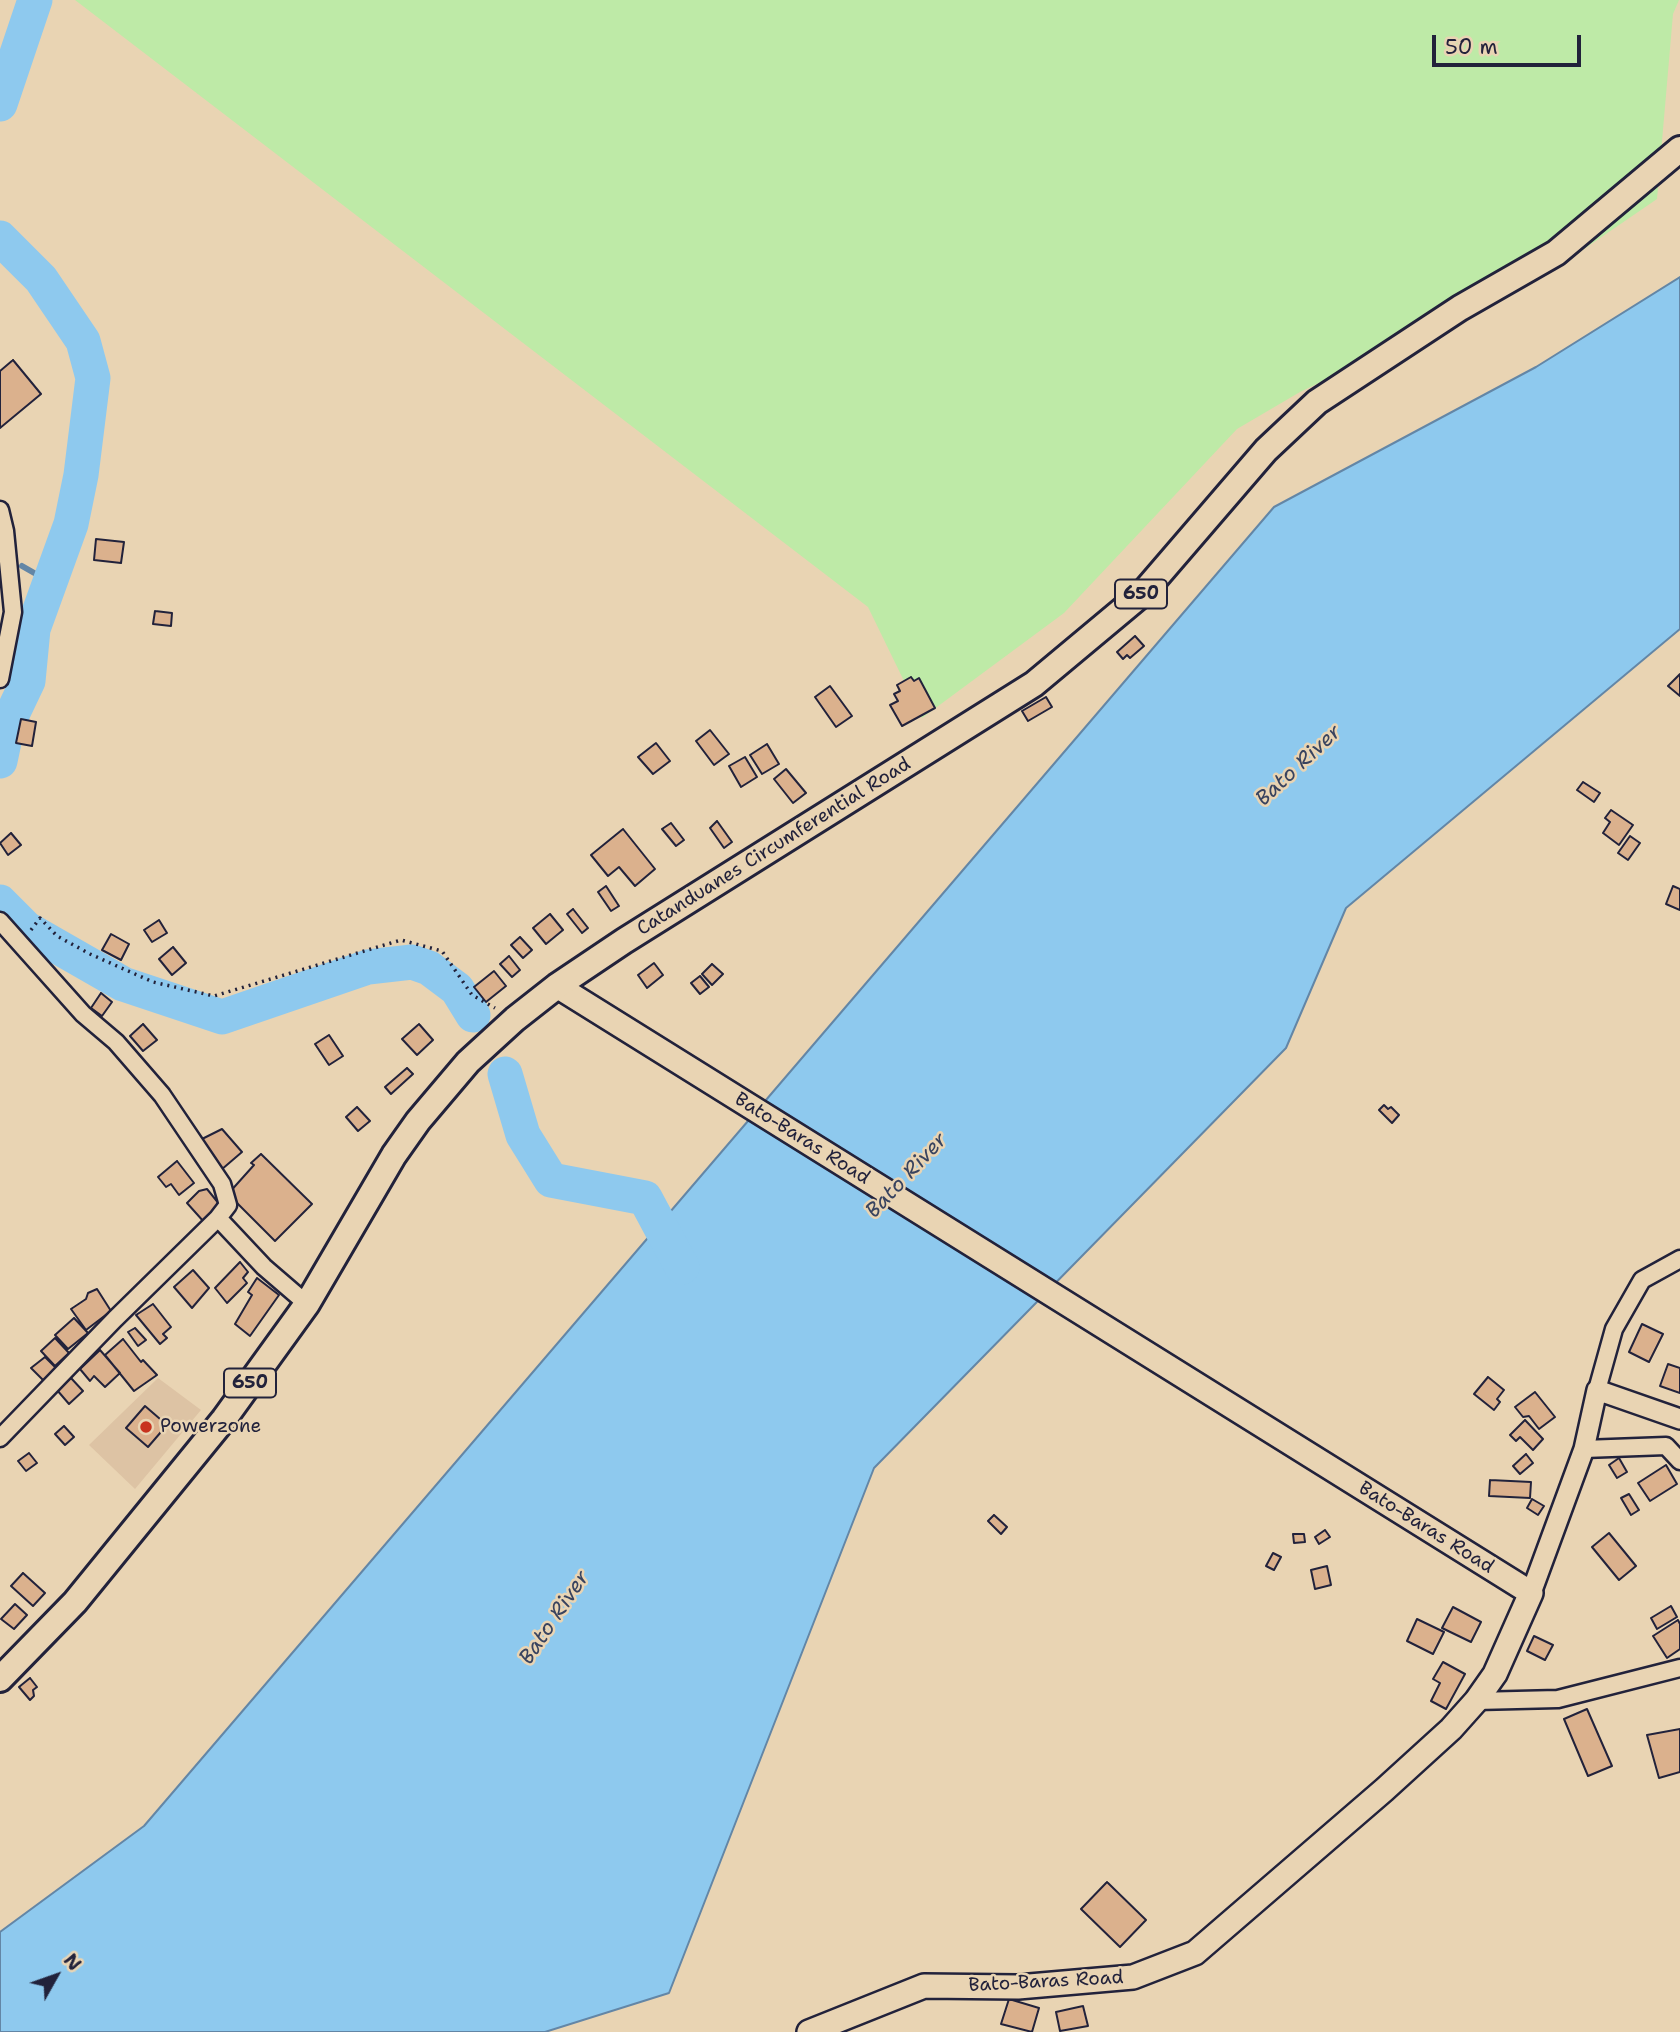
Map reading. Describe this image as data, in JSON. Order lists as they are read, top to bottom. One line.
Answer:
{"streets":{"main road":["650","Catanduanes Circumferential Road","Bato-Baras Road"]},"crossings":[["Catanduanes Circumferential Road","Bato-Baras Road"]],"water":["Bato River"],"places":["Powerzone"],"scale_bar":"50 m","north":"top right"}
